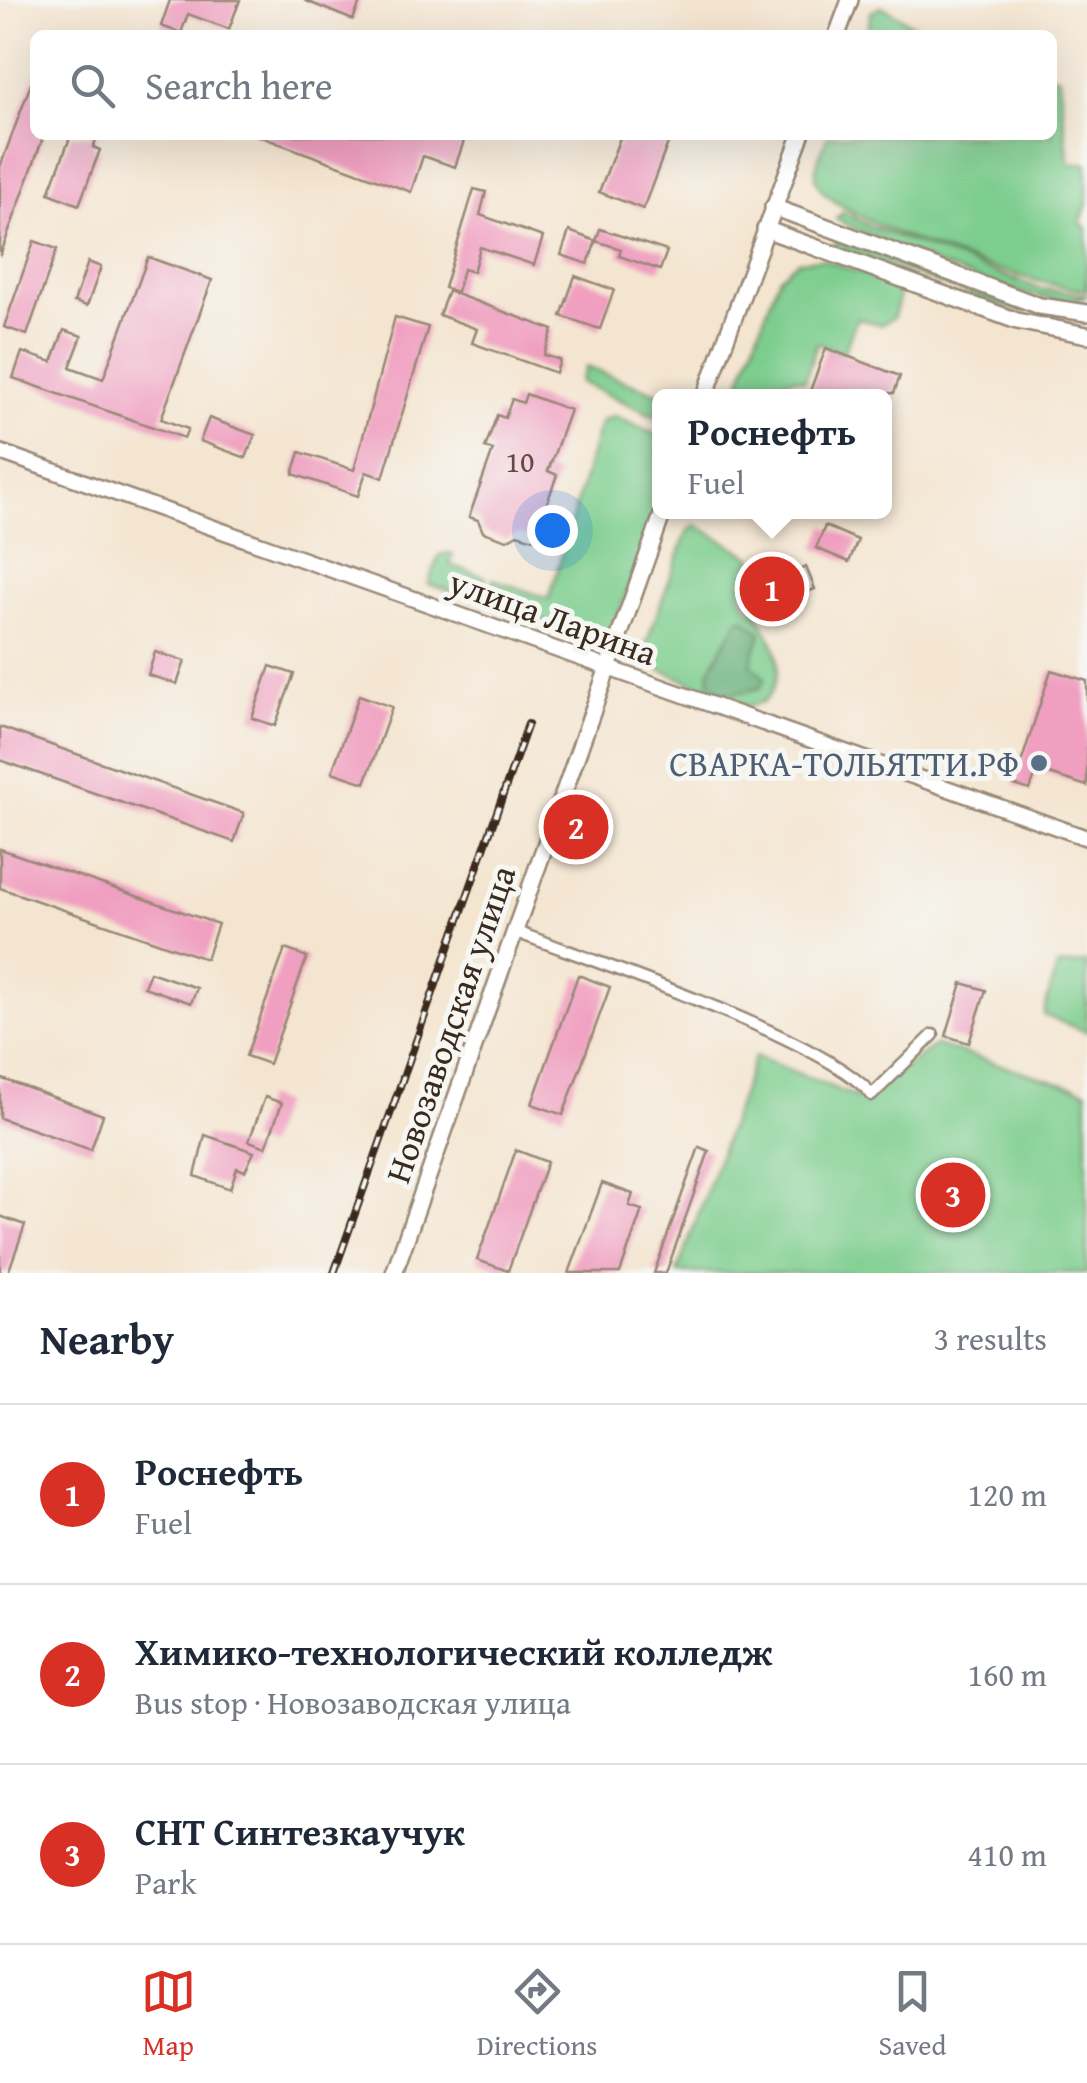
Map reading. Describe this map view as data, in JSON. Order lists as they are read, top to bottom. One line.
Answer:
{"streets":{"main road":["Новозаводская улица"],"street":["улица Ларина"]},"crossings":[["улица Ларина","Новозаводская улица"]],"places":["СВАРКА-ТОЛЬЯТТИ.РФ"],"house_numbers":["10"],"page":{"search":"Search here","popup":["Роснефть","Fuel"],"pins":["1","2","3"],"heading":["Nearby","3 results"],"list":[{"mark":"1","name":"Роснефть","note":"Fuel","value":"120 m"},{"mark":"2","name":"Химико-технологический колледж","note":"Bus stop · Новозаводская улица","value":"160 m"},{"mark":"3","name":"СНТ Синтезкаучук","note":"Park","value":"410 m"}],"nav":["Map","Directions","Saved"]}}
